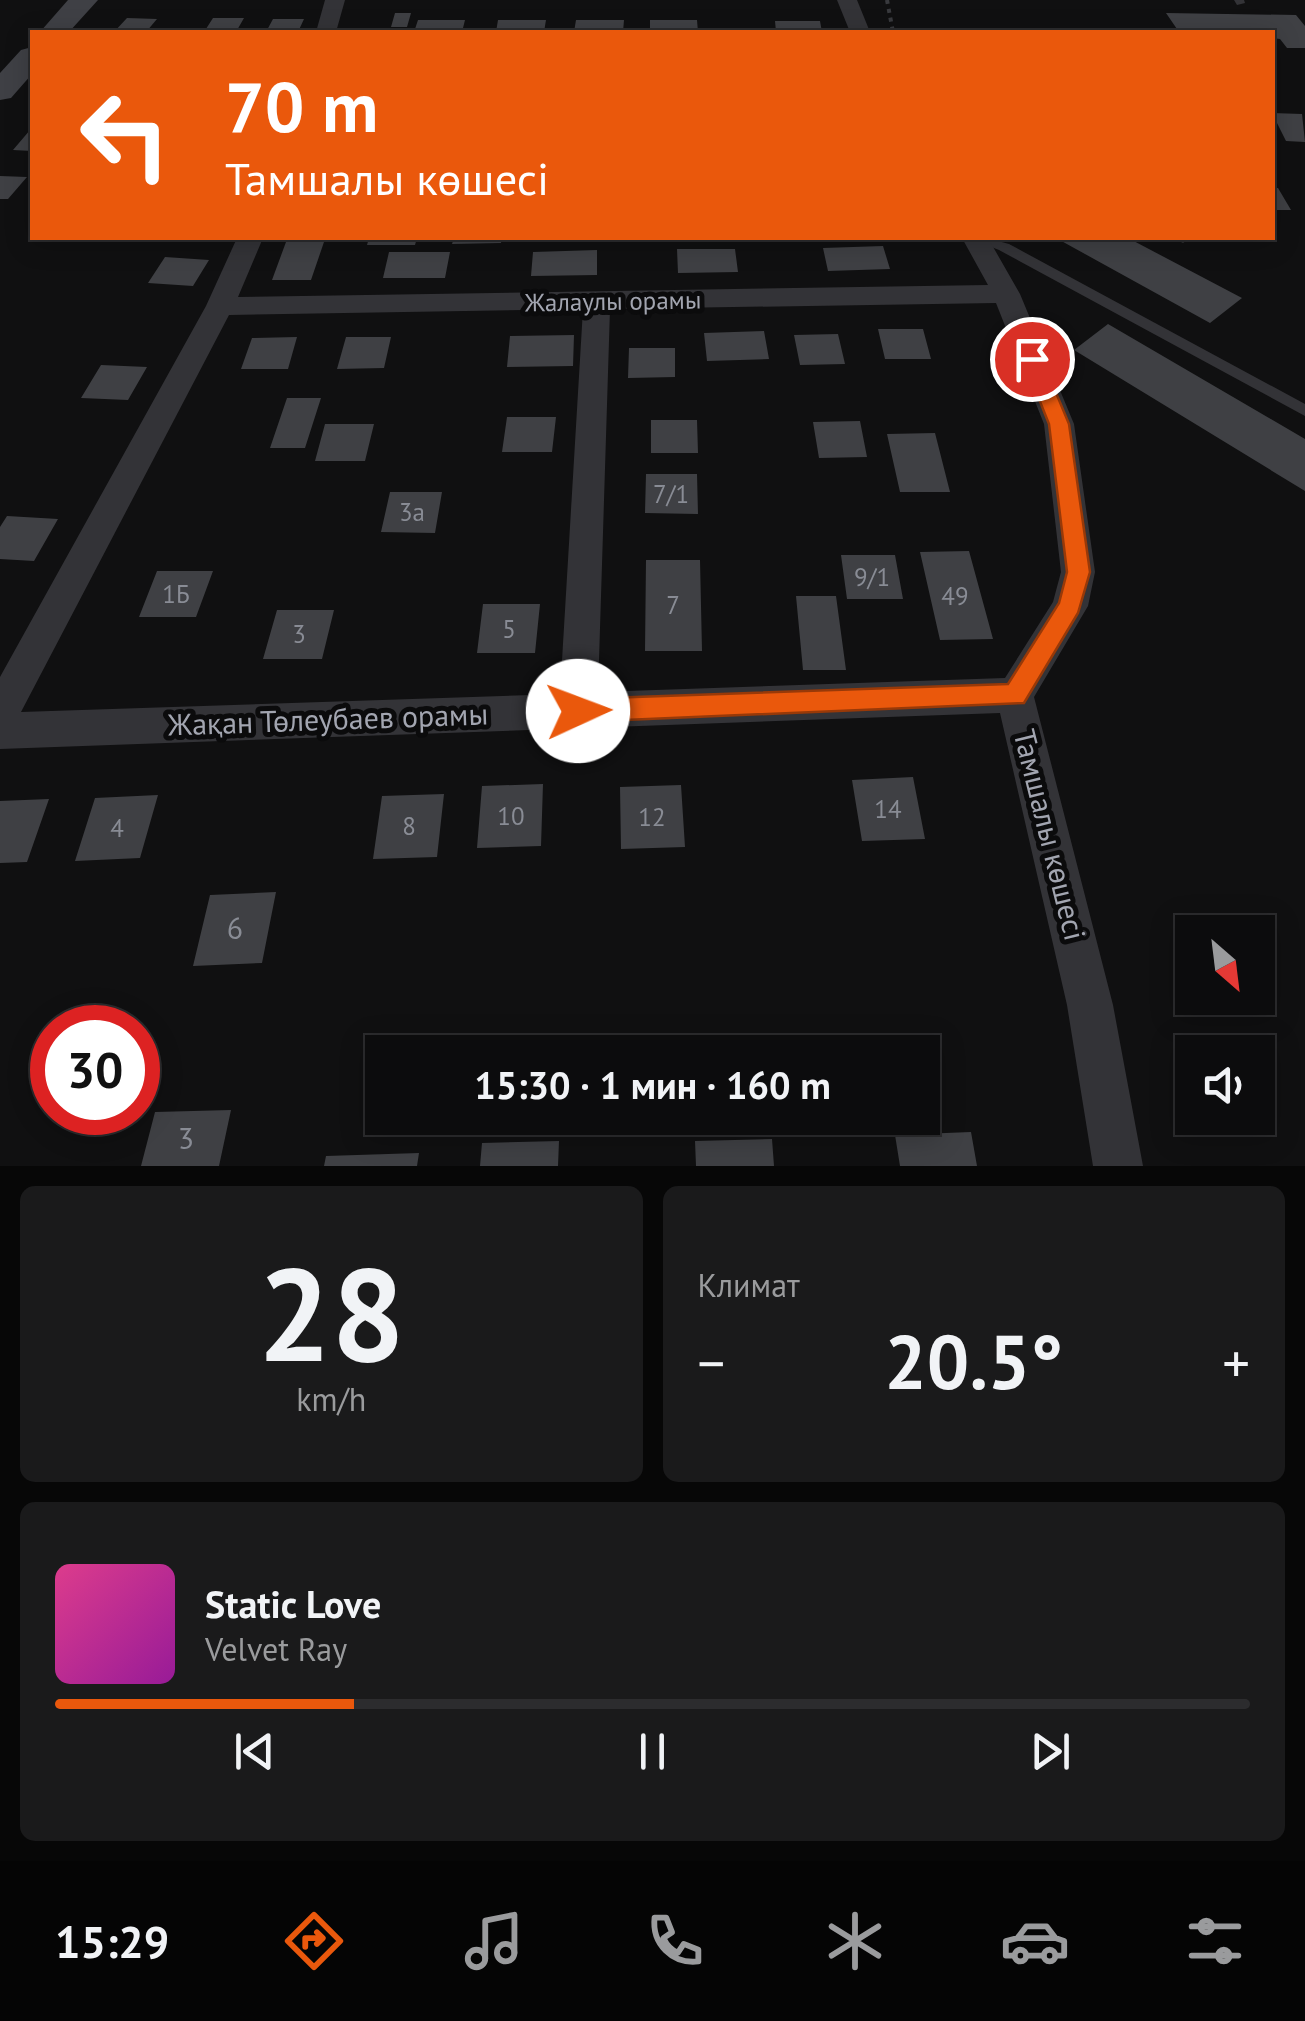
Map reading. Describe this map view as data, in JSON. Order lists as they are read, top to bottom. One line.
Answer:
{"streets":{"street":["Жалаулы орамы","Жақан Төлеубаев орамы","Тамшалы көшесі"]},"crossings":[["Жалаулы орамы","Тамшалы көшесі"],["Жақан Төлеубаев орамы","Тамшалы көшесі"]],"house_numbers":["7/1","3а","9/1","1Б","49","7","5","3","14","10","12","8","4","6","3"],"north":"bottom right","page":{"turn":["70 m","Тамшалы көшесі"],"limit":"30","trip":"15:30 · 1 мин · 160 m","tile":[["28","km/h"],"Климат"],"heat":["−","20.5°","+"],"song":["Static Love","Velvet Ray"],"tabs":"15:29"}}
